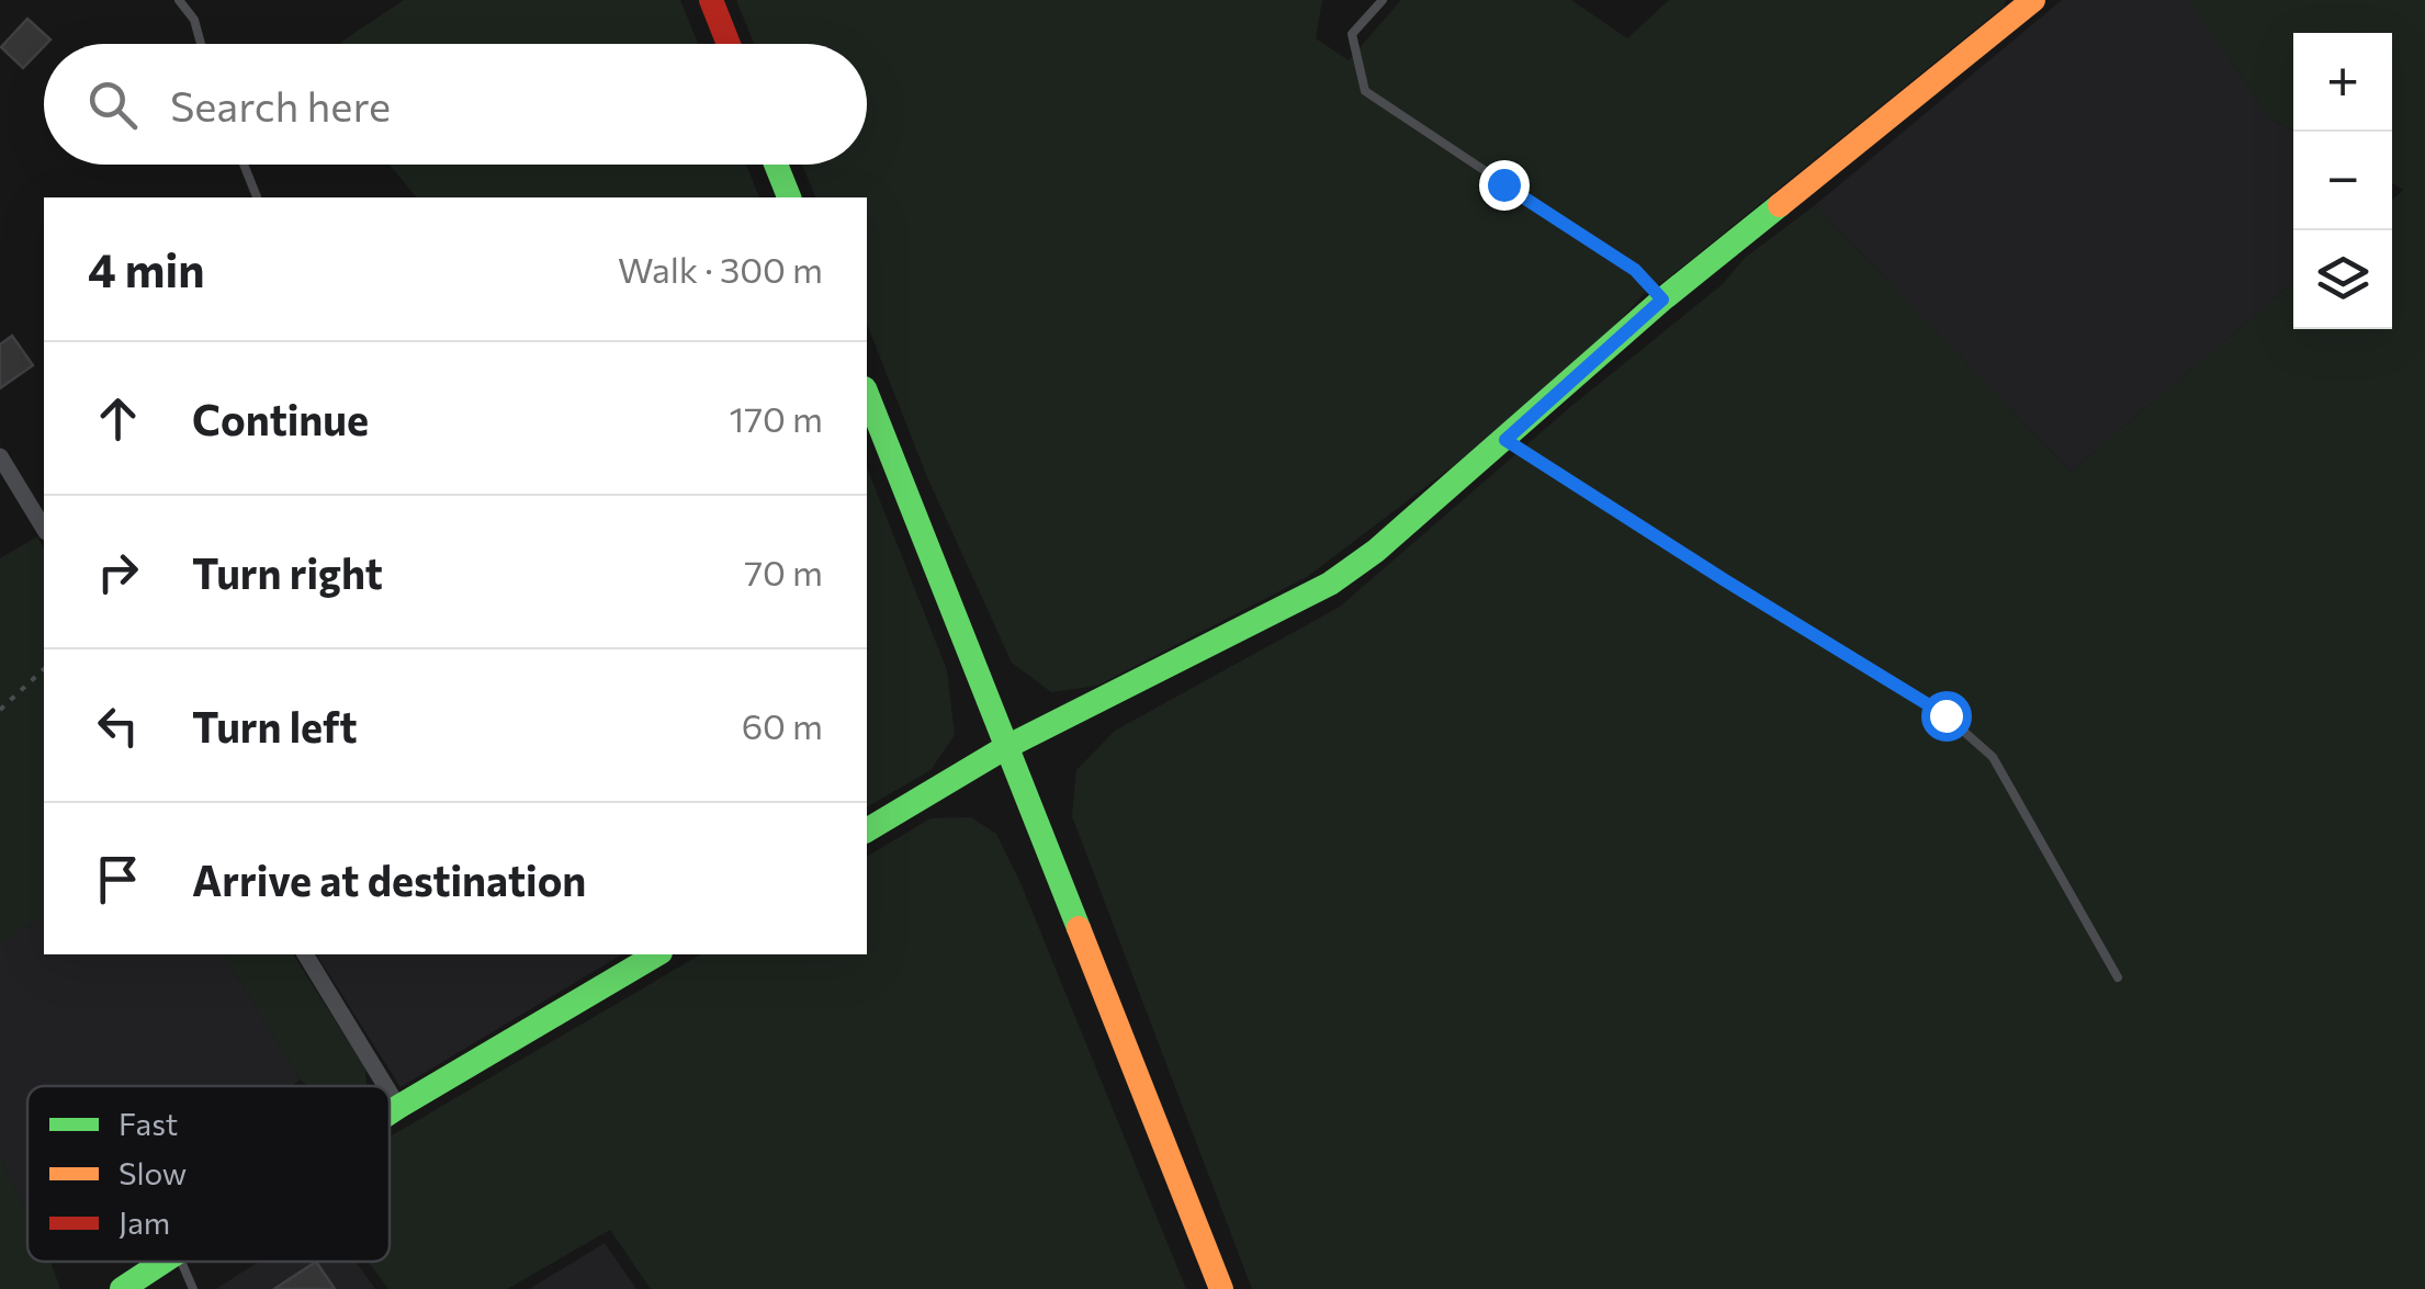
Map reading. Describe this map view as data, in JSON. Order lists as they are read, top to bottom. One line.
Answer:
{"legend":["Fast","Slow","Jam"],"page":{"map_buttons":["+","−"],"search":"Search here","heading":["4 min","Walk · 300 m"],"list":[["Continue","170 m"],["Turn right","70 m"],["Turn left","60 m"],"Arrive at destination"]}}
